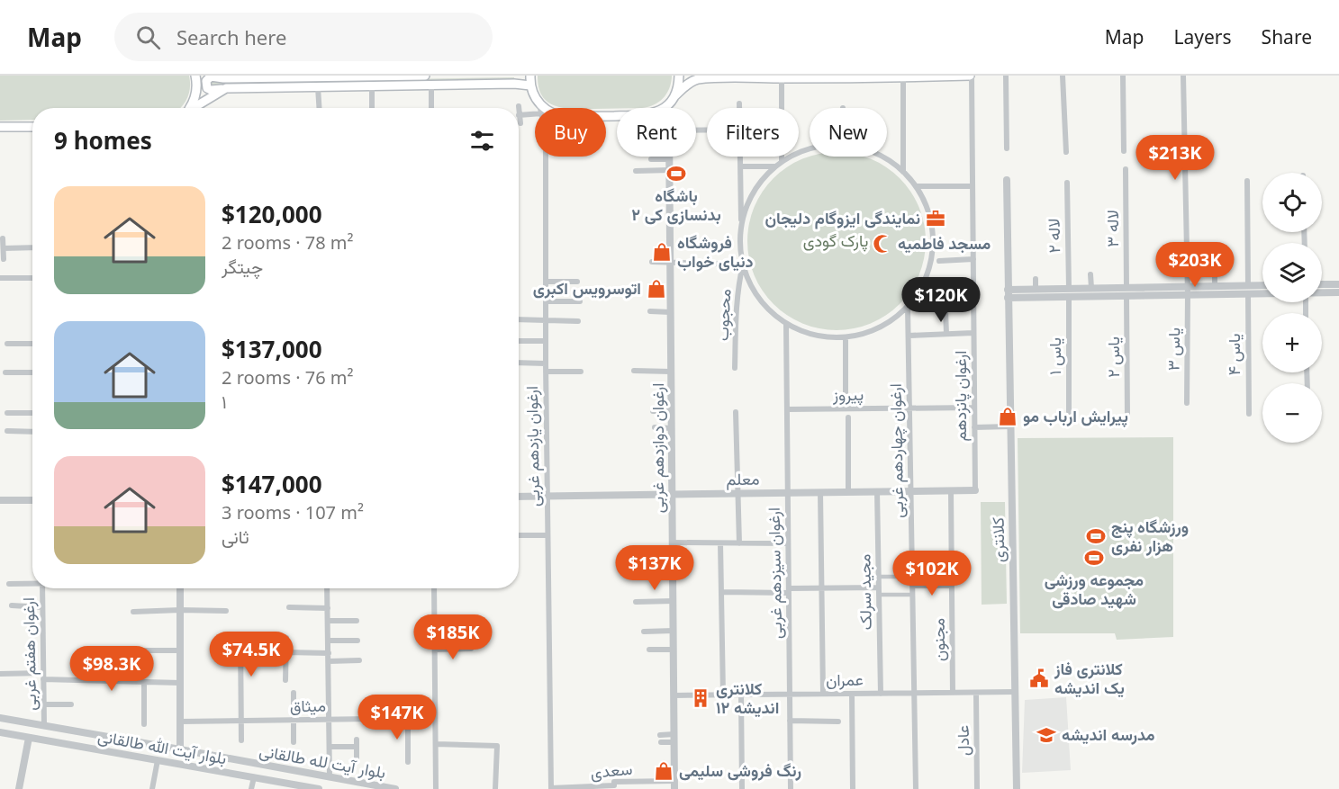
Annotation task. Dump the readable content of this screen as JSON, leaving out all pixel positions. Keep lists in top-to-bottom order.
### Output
{
  "streets": {
    "street": [
      "لاله ۳",
      "لاله ۲",
      "محجوب",
      "یاس ۳",
      "یاس ۴",
      "یاس ۱",
      "یاس ۲",
      "پیروز",
      "ارغوان پانزدهم",
      "ارغوان یازدهم غربی",
      "ارغوان دوازدهم غربی",
      "ارغوان چهاردهم غربی",
      "معلم",
      "کلانتری",
      "ارغوان سیزدهم غربی",
      "مجید سرلک",
      "مجنون",
      "ارغوان هفتم غربی",
      "عمران",
      "میثاق",
      "عادل",
      "بلوار آیت الله طالقانی",
      "بلوار آیت لله طالقانی",
      "سعدی"
    ]
  },
  "crossings": [
    ["پیروز", "ارغوان پانزدهم"],
    ["پیروز", "ارغوان چهاردهم غربی"],
    ["پیروز", "ارغوان سیزدهم غربی"],
    ["ارغوان پانزدهم", "معلم"],
    ["ارغوان یازدهم غربی", "معلم"],
    ["ارغوان یازدهم غربی", "سعدی"],
    ["ارغوان دوازدهم غربی", "معلم"],
    ["ارغوان دوازدهم غربی", "عمران"],
    ["ارغوان دوازدهم غربی", "سعدی"],
    ["ارغوان چهاردهم غربی", "معلم"],
    ["ارغوان چهاردهم غربی", "عمران"],
    ["معلم", "ارغوان سیزدهم غربی"],
    ["معلم", "مجید سرلک"],
    ["معلم", "مجنون"],
    ["کلانتری", "عمران"],
    ["ارغوان سیزدهم غربی", "عمران"],
    ["مجید سرلک", "عمران"],
    ["مجنون", "عمران"],
    ["ارغوان هفتم غربی", "بلوار آیت الله طالقانی"],
    ["عمران", "عادل"],
    ["بلوار آیت الله طالقانی", "بلوار آیت لله طالقانی"]
  ],
  "parks": ["پارک گودی"],
  "places": {
    "sports": ["باشگاه بدنسازی کی ۲", "ورزشگاه پنج هزار نفری", "مجموعه ورزشی شهید صادقی"],
    "office": ["نمایندگی ایزوگام دلیجان"],
    "mosque": ["مسجد فاطمیه"],
    "shop": [
      "فروشگاه دنیای خواب",
      "اتوسرویس اکبری",
      "پیرایش ارباب مو",
      "رنگ فروشی سلیمی"
    ],
    "public building": ["کلانتری فاز یک اندیشه"],
    "building": ["کلانتری ۱۲ اندیشه"],
    "school or university": ["مدرسه اندیشه"]
  },
  "page": {
    "header": "Map",
    "search": "Search here",
    "nav": ["Map", "Layers", "Share"],
    "chip": [
      "Buy",
      "Rent",
      "Filters",
      "New"
    ],
    "heading": "9 homes",
    "price": [
      "$213K",
      "$203K",
      "$120K",
      "$137K",
      "$102K",
      "$185K",
      "$74.5K",
      "$98.3K",
      "$147K"
    ],
    "map_buttons": ["+", "−"],
    "list": [
      {
        "name": "$120,000",
        "note": "2 rooms · 78 m² · چیتگر"
      },
      {
        "name": "$137,000",
        "note": "2 rooms · 76 m² · ۱"
      },
      {
        "name": "$147,000",
        "note": "3 rooms · 107 m² · ثانی"
      }
    ]
  }
}
